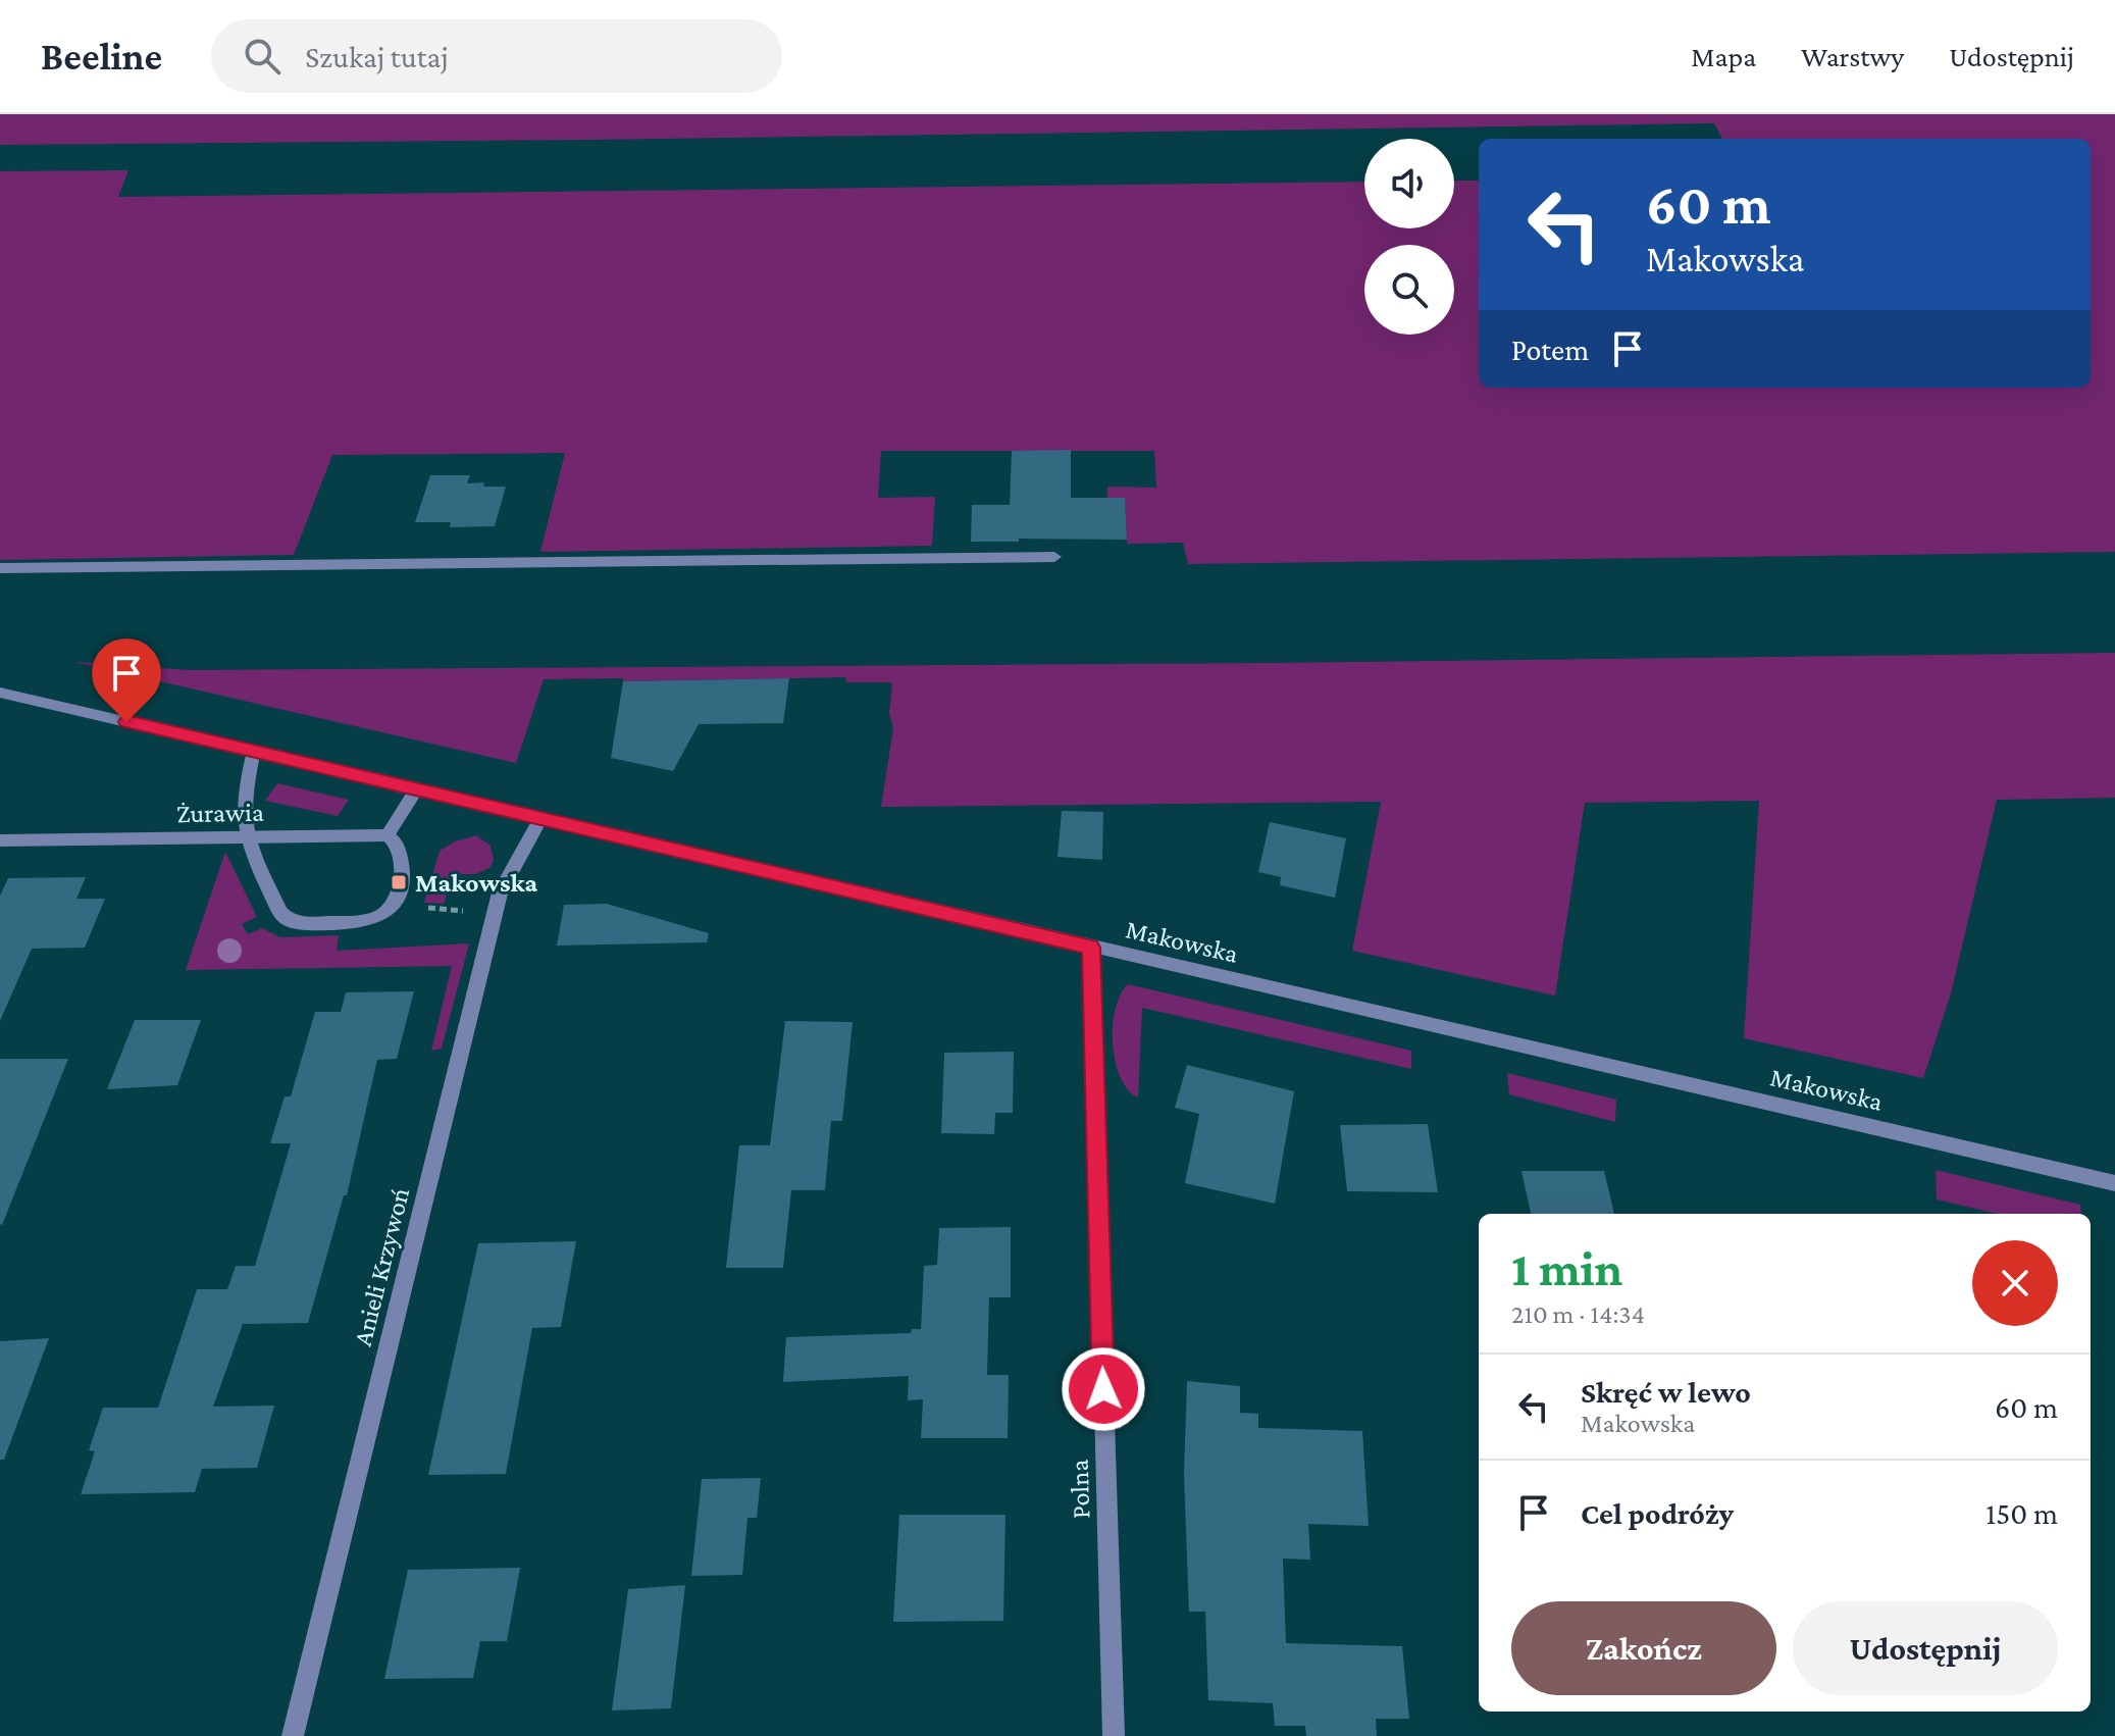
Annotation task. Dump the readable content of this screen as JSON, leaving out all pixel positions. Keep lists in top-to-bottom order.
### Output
{
  "streets": {
    "street": [
      "Żurawia",
      "Makowska",
      "Anieli Krzywoń",
      "Polna"
    ]
  },
  "crossings": [
    ["Makowska", "Anieli Krzywoń"],
    ["Makowska", "Polna"]
  ],
  "places": {
    "transit": ["Makowska"]
  },
  "page": {
    "header": "Beeline",
    "search": "Szukaj tutaj",
    "nav": ["Mapa", "Warstwy", "Udostępnij"],
    "turn": ["60 m", "Makowska"],
    "then": "Potem",
    "heading": ["1 min", "210 m · 14:34"],
    "list": [
      {
        "name": "Skręć w lewo",
        "note": "Makowska",
        "value": "60 m"
      },
      {
        "name": "Cel podróży",
        "value": "150 m"
      }
    ],
    "buttons": ["Zakończ", "Udostępnij"]
  }
}
